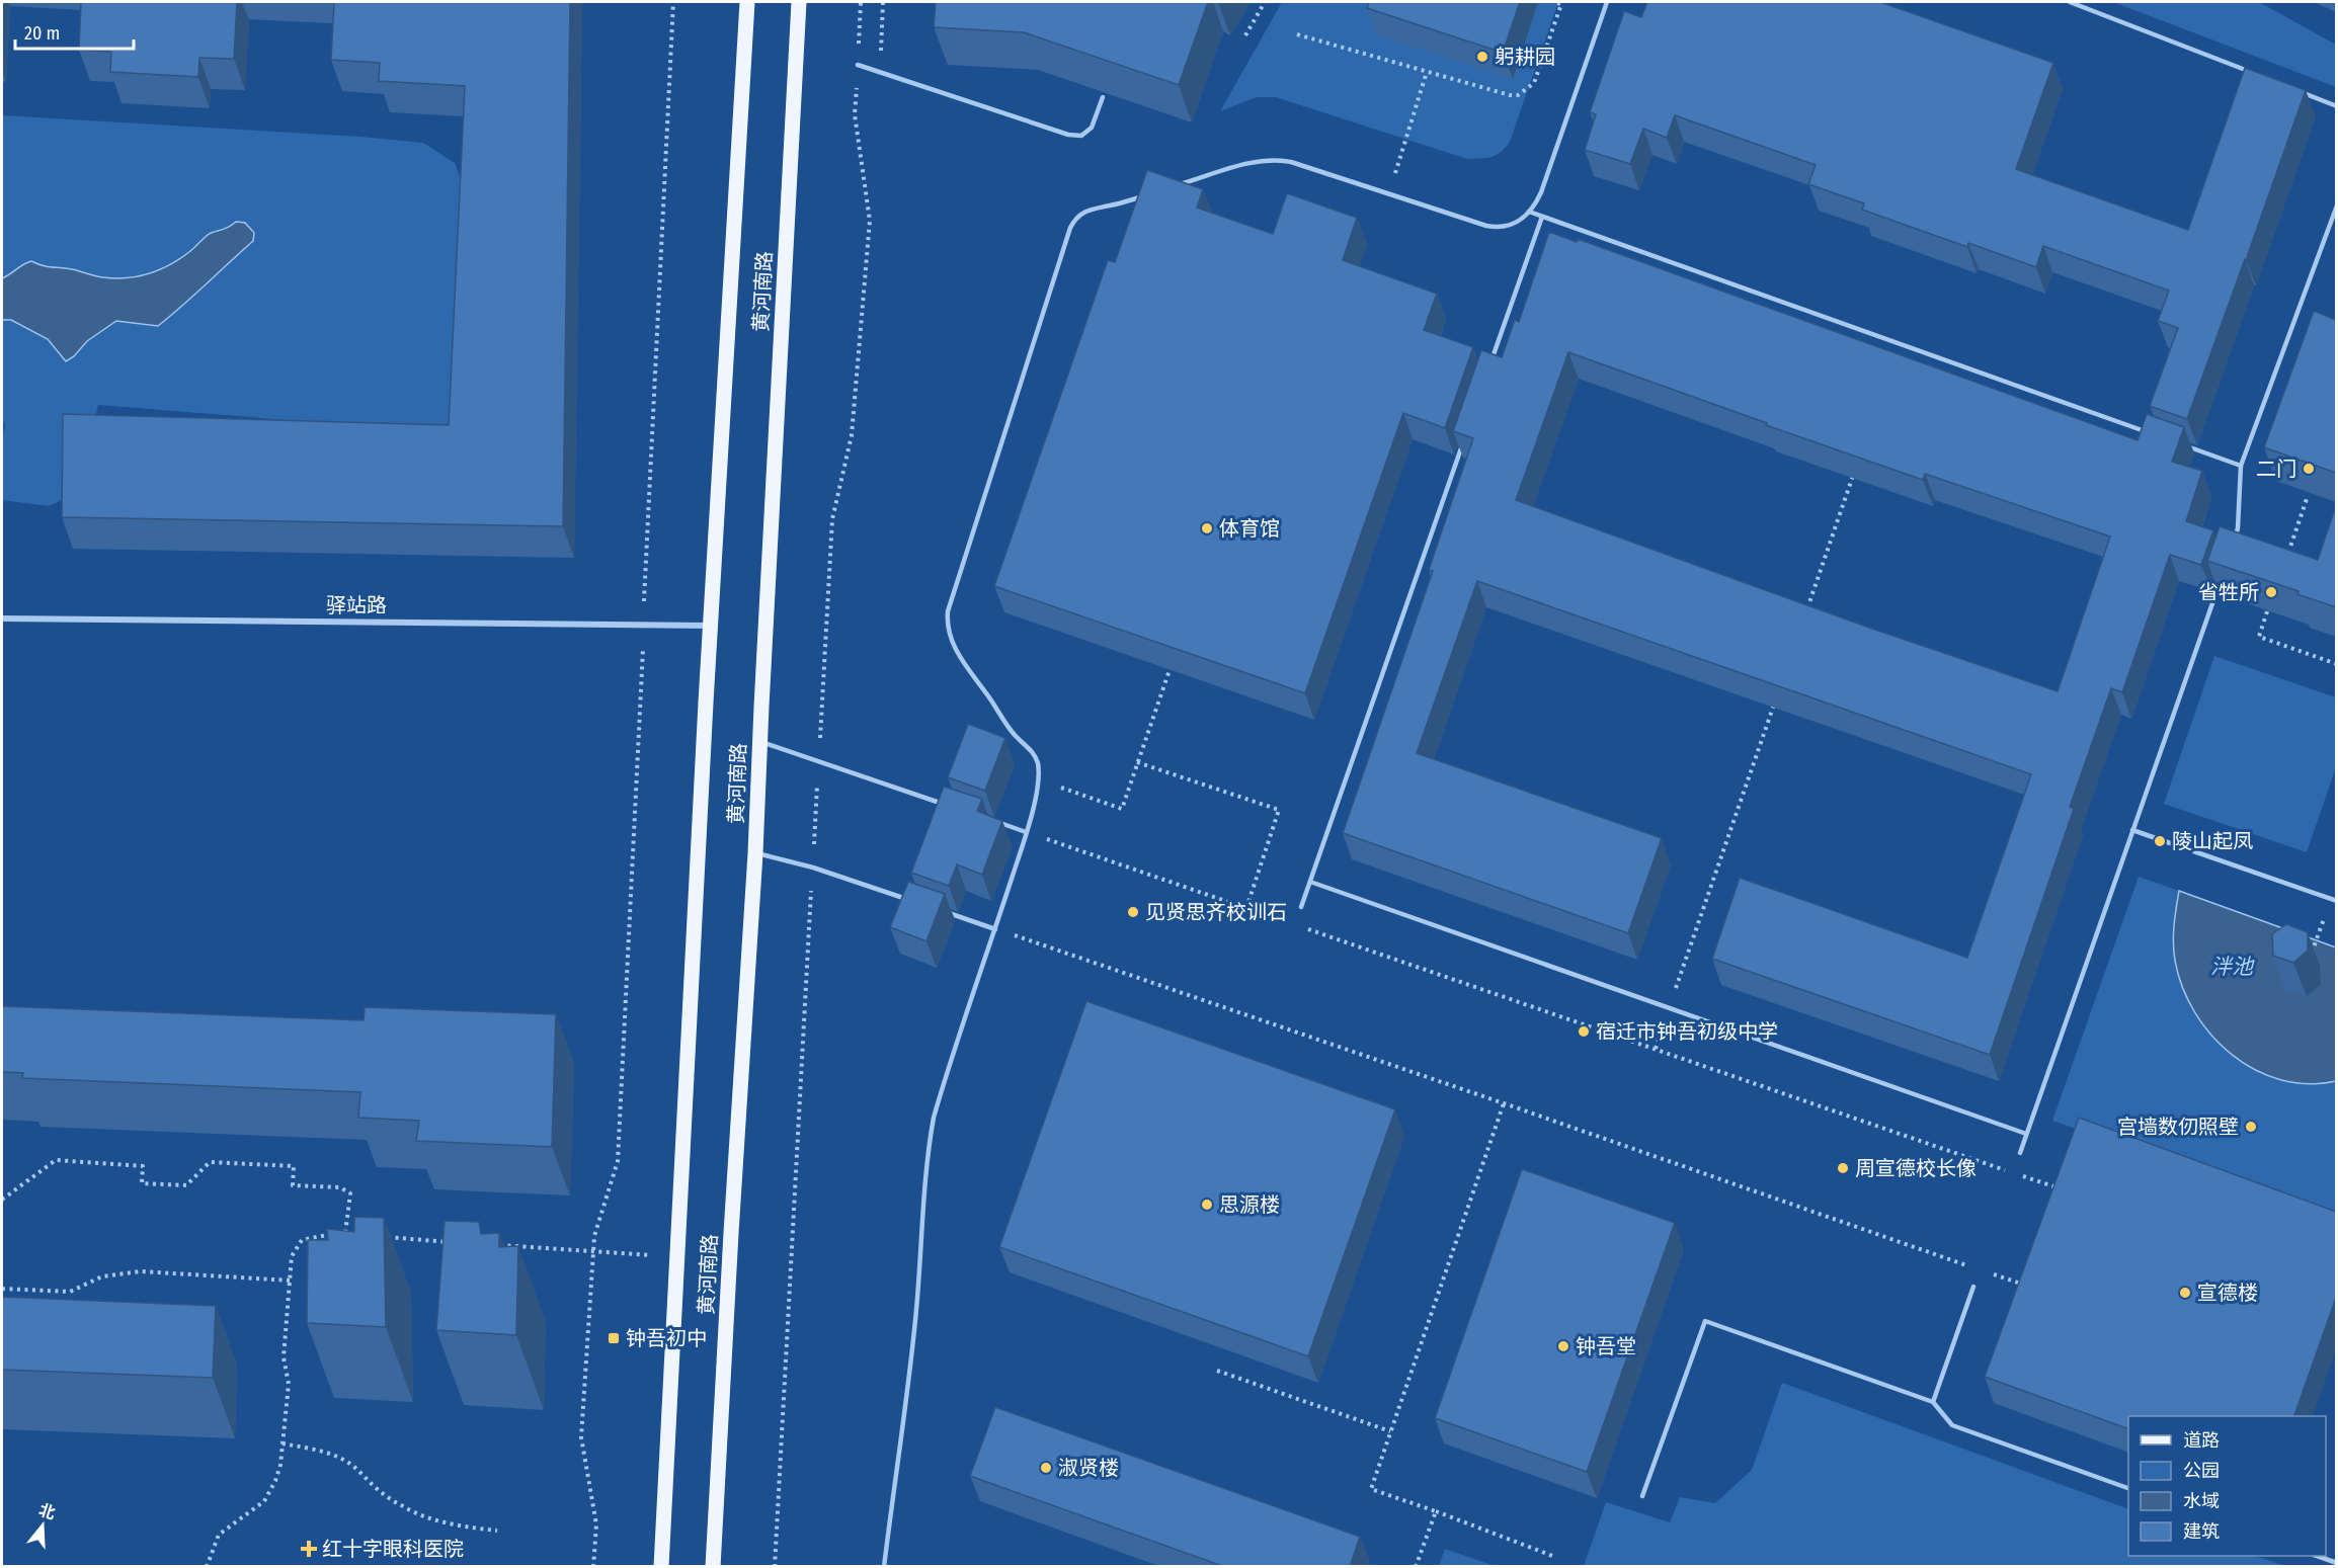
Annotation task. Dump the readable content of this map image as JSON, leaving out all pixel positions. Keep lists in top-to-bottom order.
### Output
{
  "streets": {
    "main road": ["黄河南路"],
    "street": ["驿站路"]
  },
  "crossings": [
    ["黄河南路", "驿站路"]
  ],
  "water": ["泮池"],
  "places": {
    "other": [
      "躬耕园",
      "二门",
      "体育馆",
      "省牲所",
      "陵山起凤",
      "见贤思齐校训石",
      "宿迁市钟吾初级中学",
      "宫墙数仞照壁",
      "周宣德校长像",
      "思源楼",
      "宣德楼",
      "钟吾堂",
      "淑贤楼"
    ],
    "transit": ["钟吾初中"],
    "health": ["红十字眼科医院"]
  },
  "legend": [
    "道路",
    "公园",
    "水域",
    "建筑"
  ],
  "scale_bar": "20 m",
  "north": "top"
}
